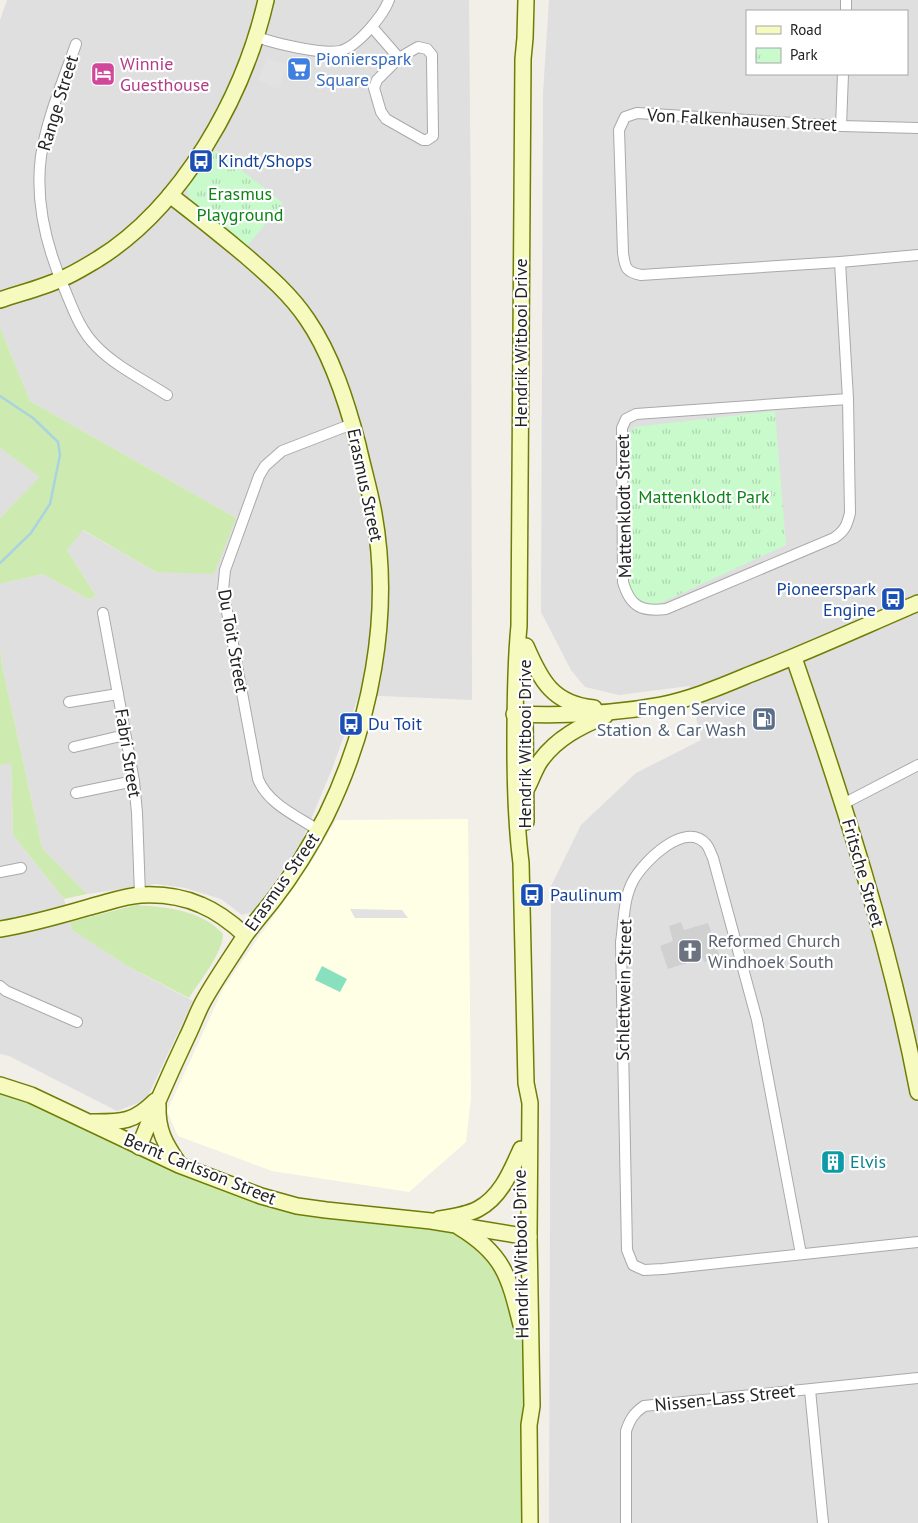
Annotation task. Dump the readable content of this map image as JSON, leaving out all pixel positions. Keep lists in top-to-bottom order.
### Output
{
  "streets": {
    "street": [
      "Range Street",
      "Von Falkenhausen Street",
      "Hendrik Witbooi Drive",
      "Erasmus Street",
      "Mattenklodt Street",
      "Du Toit Street",
      "Fabri Street",
      "Fritsche Street",
      "Schlettwein Street",
      "Bernt Carlsson Street",
      "Nissen-Lass Street"
    ]
  },
  "crossings": [
    ["Von Falkenhausen Street", "Mattenklodt Street"],
    ["Hendrik Witbooi Drive", "Bernt Carlsson Street"],
    ["Erasmus Street", "Du Toit Street"],
    ["Erasmus Street", "Bernt Carlsson Street"]
  ],
  "parks": ["Erasmus Playground", "Mattenklodt Park"],
  "places": {
    "supermarket": ["Pionierspark Square"],
    "hotel": ["Winnie Guesthouse"],
    "bus stop": [
      "Kindt/Shops",
      "Pioneerspark Engine",
      "Du Toit",
      "Paulinum"
    ],
    "fuel station": ["Engen Service Station & Car Wash"],
    "church": ["Reformed Church Windhoek South"],
    "building": ["Elvis"]
  },
  "legend": ["Road", "Park"]
}
